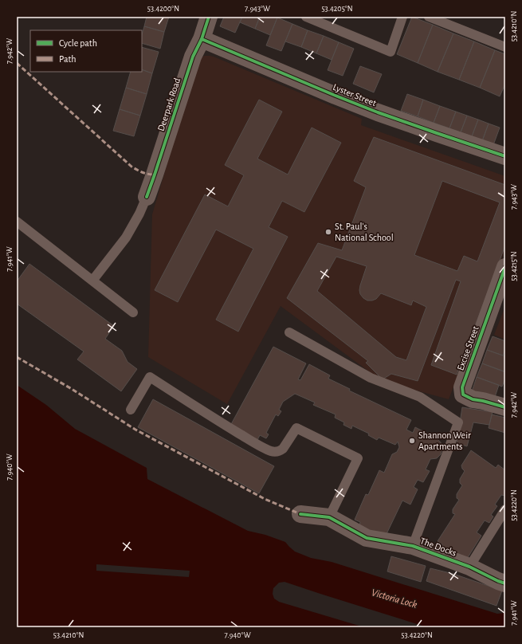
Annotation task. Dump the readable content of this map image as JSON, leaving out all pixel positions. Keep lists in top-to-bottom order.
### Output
{
  "streets": {
    "street": [
      "Lyster Street",
      "Deerpark Road",
      "Excise Street",
      "The Docks"
    ]
  },
  "crossings": [
    ["Lyster Street", "Deerpark Road"]
  ],
  "water": ["Victoria Lock"],
  "places": ["St. Paul's National School", "Shannon Weir Apartments"],
  "legend": ["Cycle path", "Path"],
  "coordinates": [
    "53.4200°N",
    "7.943°W",
    "53.4205°N",
    "53.4210°N",
    "7.942°W",
    "7.941°W",
    "53.4215°N",
    "7.940°W",
    "53.4220°N"
  ]
}
